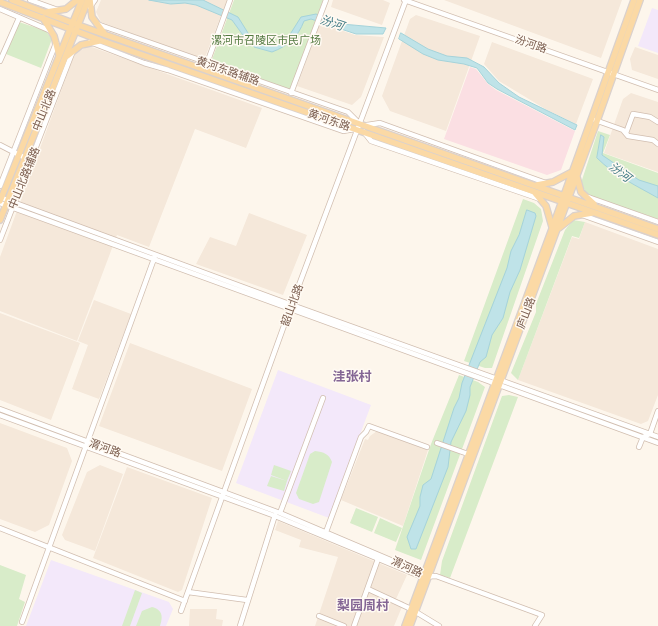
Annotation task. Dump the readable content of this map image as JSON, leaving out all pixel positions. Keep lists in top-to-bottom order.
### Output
{
  "streets": {
    "main road": ["中山北路", "黄河东路", "庐山路"],
    "street": [
      "汾河路",
      "黄河东路辅路",
      "中山北路辅路",
      "韶山北路",
      "渭河路"
    ]
  },
  "crossings": [
    ["汾河路", "韶山北路"],
    ["汾河路", "庐山路"],
    ["黄河东路辅路", "黄河东路"],
    ["黄河东路辅路", "韶山北路"],
    ["中山北路", "黄河东路"],
    ["中山北路", "中山北路辅路"],
    ["黄河东路", "韶山北路"],
    ["黄河东路", "庐山路"],
    ["韶山北路", "渭河路"],
    ["庐山路", "渭河路"]
  ],
  "districts": ["洼张村", "梨园周村"],
  "water": ["汾河"],
  "parks": ["漯河市召陵区市民广场"]
}
